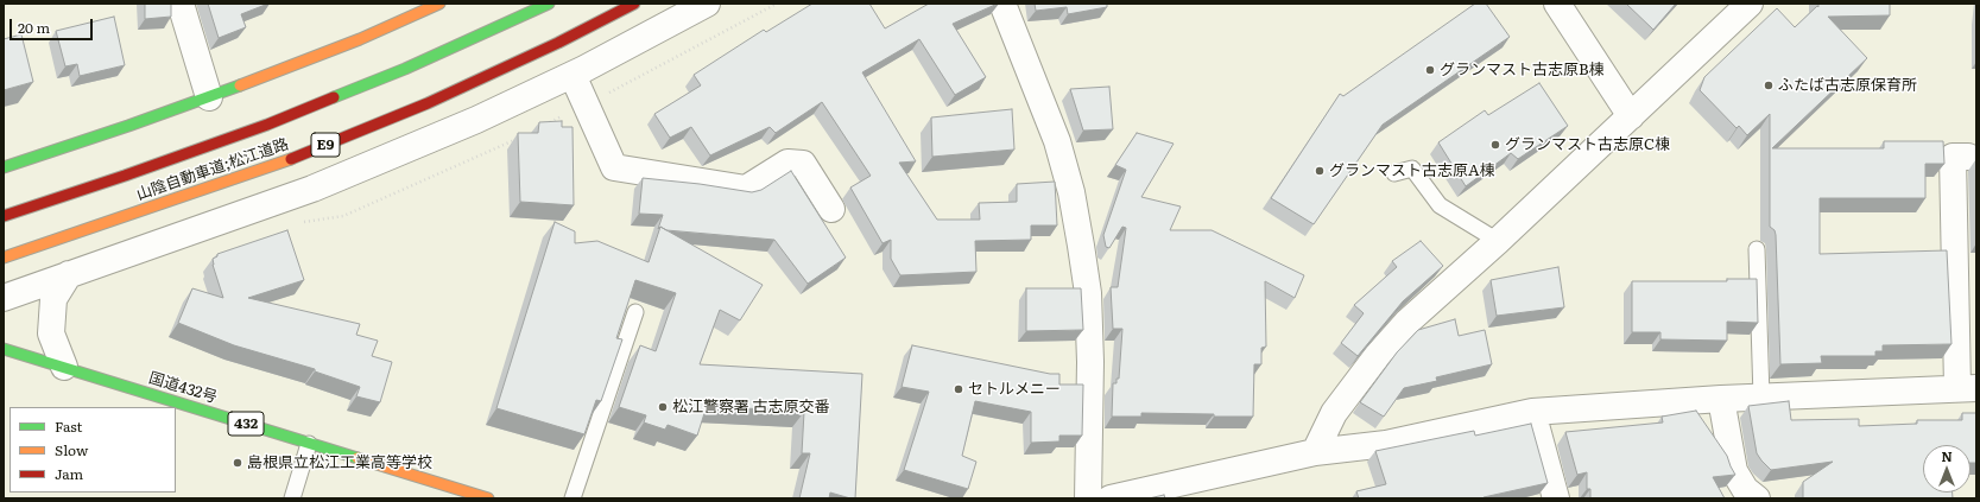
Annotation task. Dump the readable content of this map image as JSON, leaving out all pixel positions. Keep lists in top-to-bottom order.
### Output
{
  "streets": {
    "main road": [
      "E9",
      "山陰自動車道;松江道路",
      "国道432号",
      "432"
    ]
  },
  "places": [
    "グランマスト古志原B棟",
    "ふたば古志原保育所",
    "グランマスト古志原C棟",
    "グランマスト古志原A棟",
    "セトルメニー",
    "松江警察署 古志原交番",
    "島根県立松江工業高等学校"
  ],
  "legend": ["Fast", "Slow", "Jam"],
  "scale_bar": "20 m",
  "north": "top"
}
